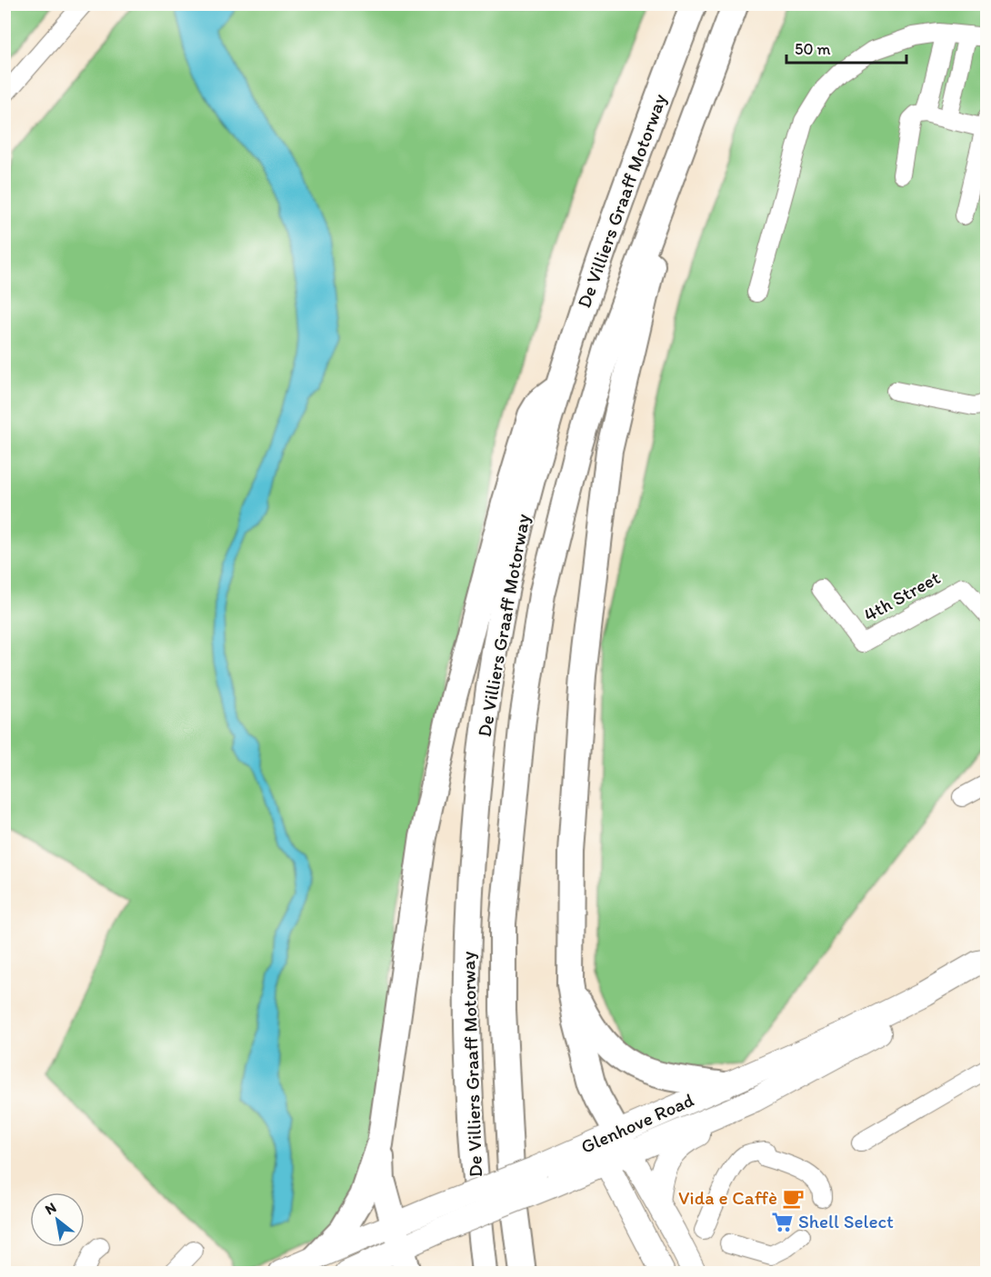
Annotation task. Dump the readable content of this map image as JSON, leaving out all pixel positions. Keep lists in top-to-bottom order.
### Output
{
  "streets": {
    "highway": ["De Villiers Graaff Motorway"],
    "main road": ["Glenhove Road"],
    "street": ["4th Street"]
  },
  "places": {
    "cafe": ["Vida e Caffè"],
    "supermarket": ["Shell Select"]
  },
  "scale_bar": "50 m",
  "north": "top left"
}
